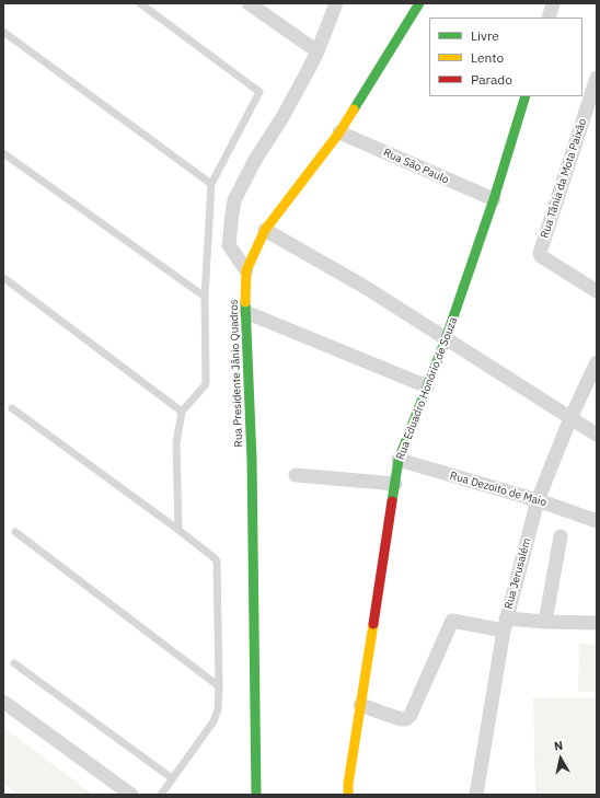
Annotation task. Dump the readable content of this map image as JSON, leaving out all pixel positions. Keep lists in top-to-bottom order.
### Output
{
  "streets": {
    "street": [
      "Rua São Paulo",
      "Rua Tânia da Mota Paixão",
      "Rua Presidente Jânio Quadros",
      "Rua Eduadro Honório de Souza",
      "Rua Dezoito de Maio",
      "Rua Jerusalém"
    ]
  },
  "crossings": [
    ["Rua São Paulo", "Rua Presidente Jânio Quadros"],
    ["Rua São Paulo", "Rua Eduadro Honório de Souza"],
    ["Rua Eduadro Honório de Souza", "Rua Dezoito de Maio"],
    ["Rua Dezoito de Maio", "Rua Jerusalém"]
  ],
  "legend": ["Livre", "Lento", "Parado"],
  "north": "top"
}
